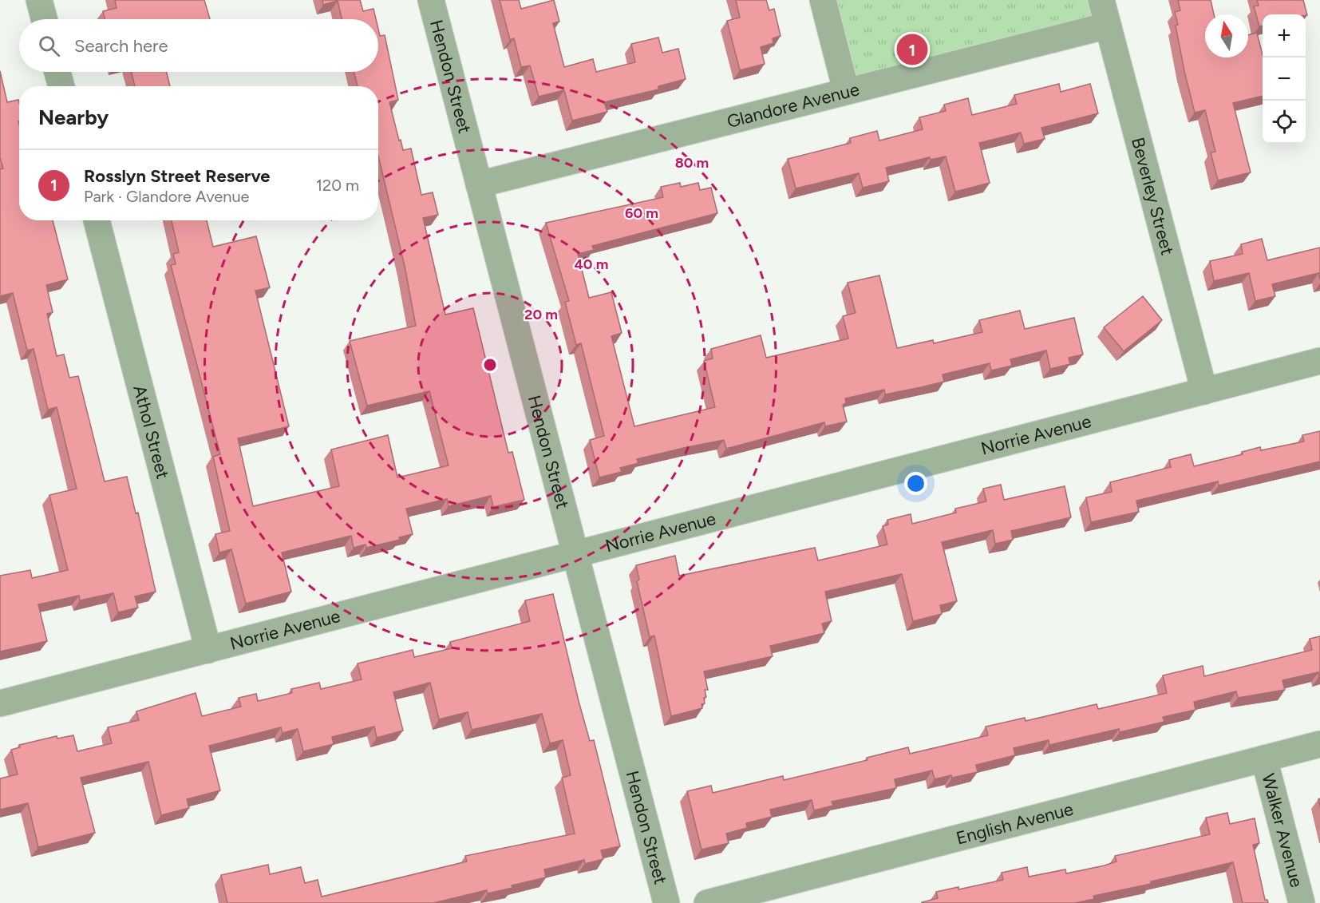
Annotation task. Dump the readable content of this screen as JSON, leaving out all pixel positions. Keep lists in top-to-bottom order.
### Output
{
  "streets": {
    "street": [
      "Hendon Street",
      "Glandore Avenue",
      "Beverley Street",
      "Athol Street",
      "Norrie Avenue",
      "English Avenue",
      "Walker Avenue"
    ]
  },
  "crossings": [
    ["Hendon Street", "Glandore Avenue"],
    ["Hendon Street", "Norrie Avenue"],
    ["Glandore Avenue", "Beverley Street"],
    ["Beverley Street", "Norrie Avenue"],
    ["Athol Street", "Norrie Avenue"],
    ["English Avenue", "Walker Avenue"]
  ],
  "north": "top",
  "page": {
    "map_buttons": ["+", "−"],
    "search": "Search here",
    "pins": "1",
    "heading": "Nearby",
    "list": [
      {
        "mark": "1",
        "name": "Rosslyn Street Reserve",
        "note": "Park · Glandore Avenue",
        "value": "120 m"
      }
    ]
  },
  "rings": [
    "80 m",
    "60 m",
    "40 m",
    "20 m"
  ]
}
